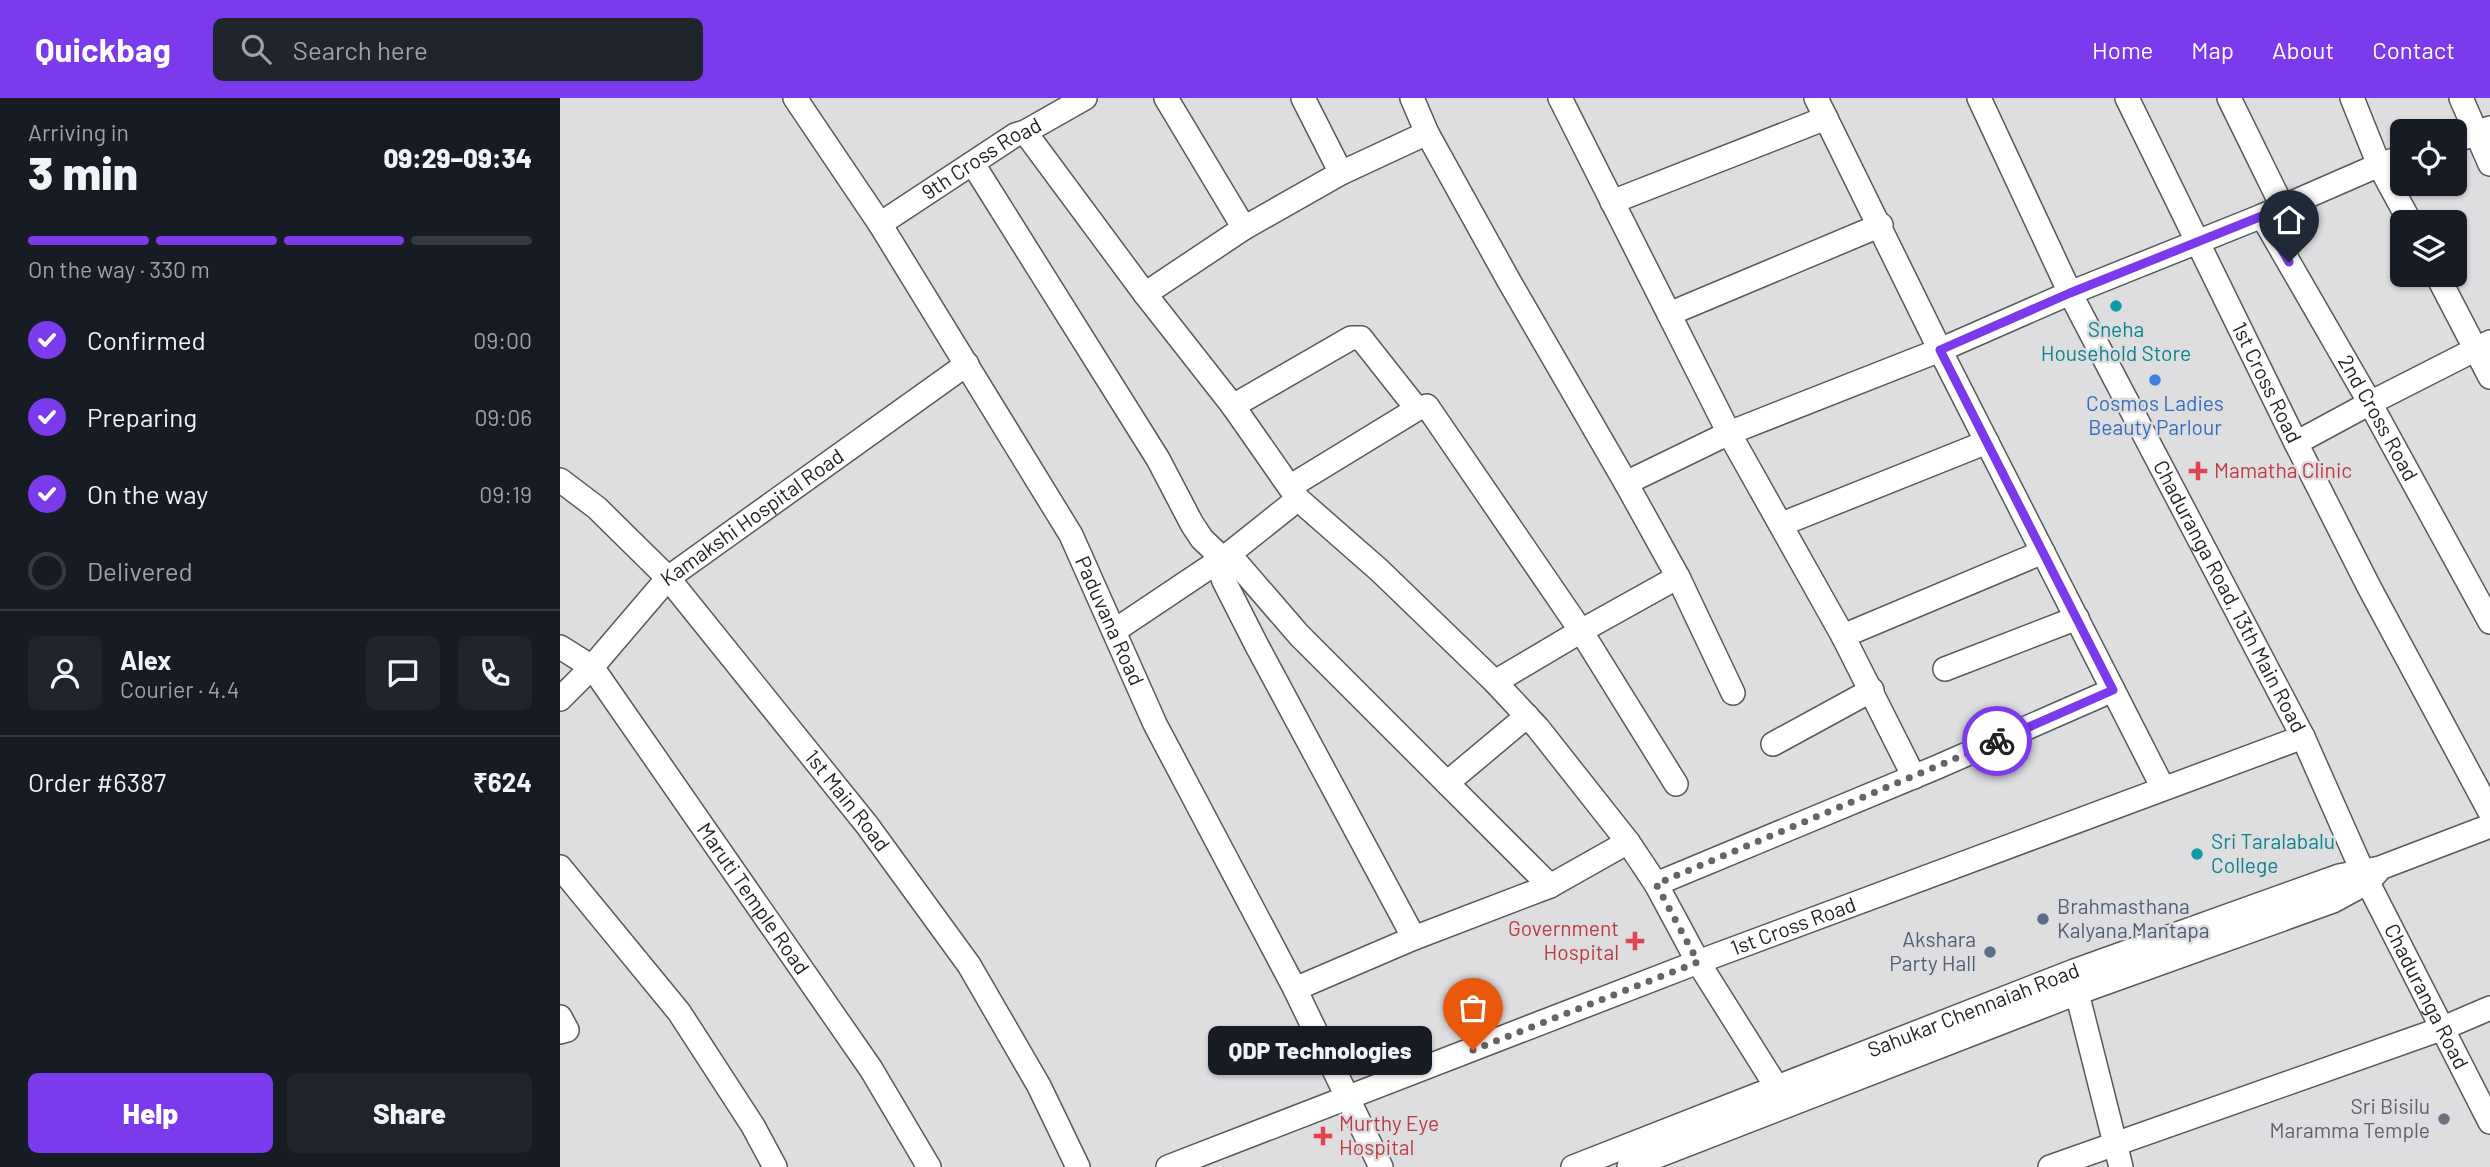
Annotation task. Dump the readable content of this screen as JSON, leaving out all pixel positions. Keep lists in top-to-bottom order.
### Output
{
  "streets": {
    "street": [
      "9th Cross Road",
      "1st Cross Road",
      "2nd Cross Road",
      "Kamakshi Hospital Road",
      "Chaduranga Road, 13th Main Road",
      "Paduvana Road",
      "1st Main Road",
      "Maruti Temple Road",
      "Chaduranga Road",
      "Sahukar Chennaiah Road"
    ]
  },
  "crossings": [
    ["9th Cross Road", "Paduvana Road"],
    ["1st Cross Road", "Chaduranga Road, 13th Main Road"],
    ["1st Cross Road", "Paduvana Road"],
    ["Kamakshi Hospital Road", "Paduvana Road"],
    ["Kamakshi Hospital Road", "1st Main Road"],
    ["Kamakshi Hospital Road", "Maruti Temple Road"],
    ["Chaduranga Road, 13th Main Road", "Chaduranga Road"],
    ["Chaduranga Road, 13th Main Road", "Sahukar Chennaiah Road"],
    ["Chaduranga Road", "Sahukar Chennaiah Road"]
  ],
  "places": {
    "other": [
      "Sneha Household Store",
      "Cosmos Ladies Beauty Parlour",
      "Sri Taralabalu College",
      "Brahmasthana Kalyana Mantapa",
      "Akshara Party Hall",
      "QDP Technologies",
      "Sri Bisilu Maramma Temple"
    ],
    "health": ["Mamatha Clinic", "Government Hospital", "Murthy Eye Hospital"]
  },
  "page": {
    "header": "Quickbag",
    "search": "Search here",
    "nav": [
      "Home",
      "Map",
      "About",
      "Contact"
    ],
    "heading": ["3 min", "Arriving in", "09:29–09:34"],
    "panel": [
      "Alex",
      "Courier · 4.4",
      "Order #6387",
      "₹624"
    ],
    "bar": "On the way · 330 m",
    "list": [
      ["Confirmed", "09:00"],
      ["Preparing", "09:06"],
      ["On the way", "09:19"],
      "Delivered"
    ],
    "bubble": "QDP Technologies",
    "buttons": ["Help", "Share"]
  }
}
